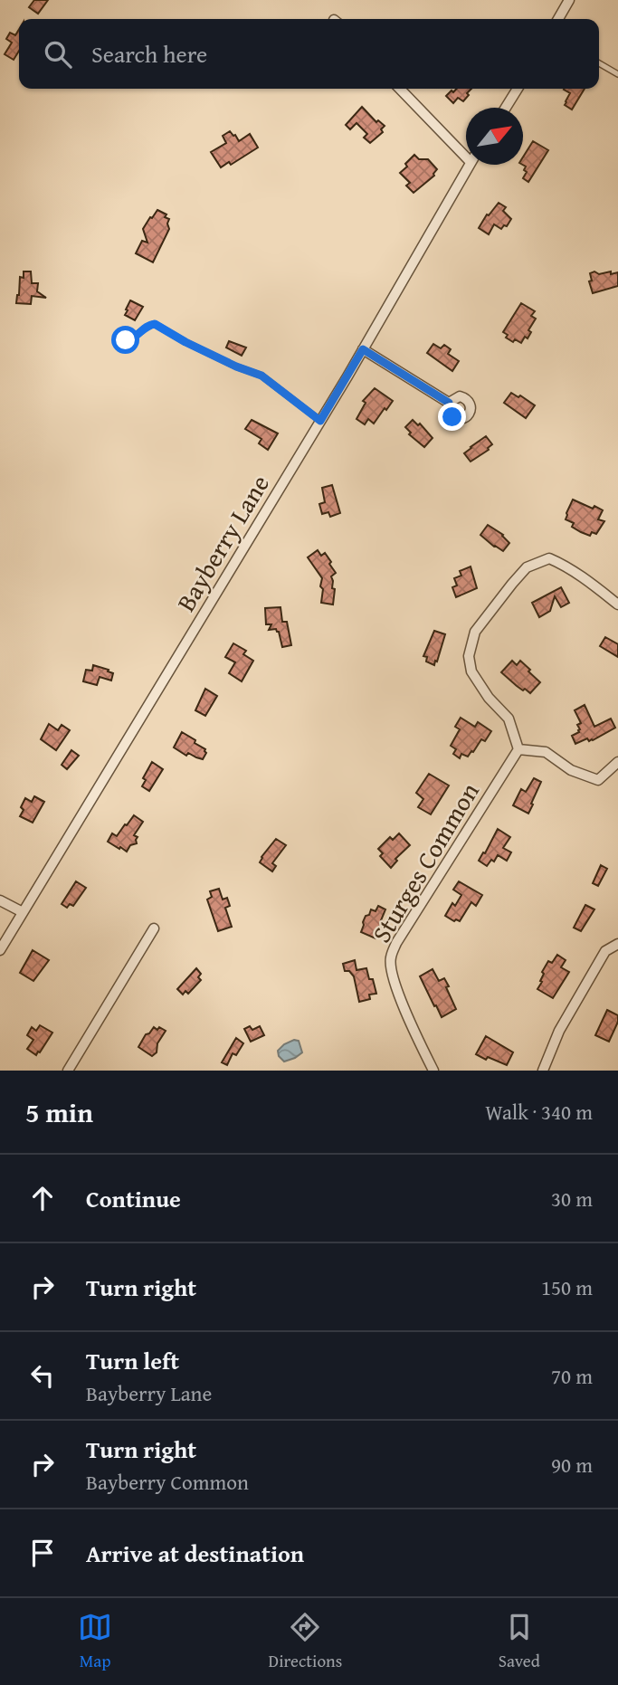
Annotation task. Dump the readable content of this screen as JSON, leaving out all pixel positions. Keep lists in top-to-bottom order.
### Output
{
  "streets": {
    "street": ["Bayberry Lane", "Sturges Common"]
  },
  "north": "top right",
  "page": {
    "search": "Search here",
    "heading": ["5 min", "Walk · 340 m"],
    "list": [
      ["Continue", "30 m"],
      ["Turn right", "150 m"],
      ["Turn left", "Bayberry Lane", "70 m"],
      ["Turn right", "Bayberry Common", "90 m"],
      "Arrive at destination"
    ],
    "nav": ["Map", "Directions", "Saved"]
  }
}
